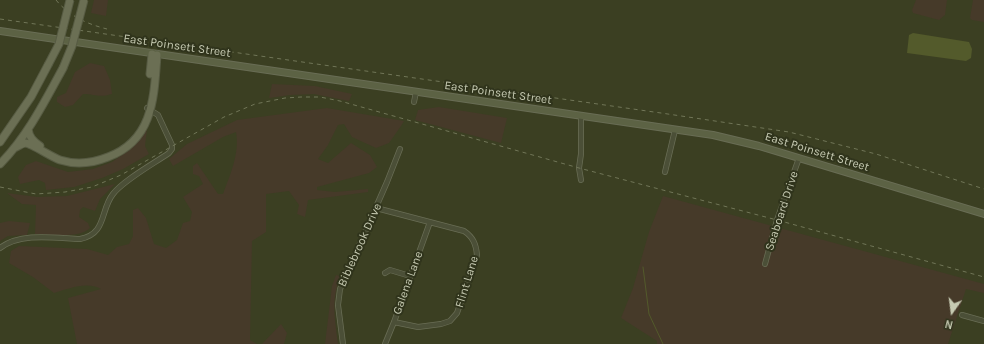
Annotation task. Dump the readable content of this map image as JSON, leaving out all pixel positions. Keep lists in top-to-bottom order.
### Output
{
  "streets": {
    "main road": ["East Poinsett Street"],
    "street": [
      "Seaboard Drive",
      "Biblebrook Drive",
      "Flint Lane",
      "Galena Lane"
    ]
  },
  "crossings": [
    ["East Poinsett Street", "Seaboard Drive"],
    ["Biblebrook Drive", "Flint Lane"],
    ["Flint Lane", "Galena Lane"]
  ],
  "north": "bottom"
}
